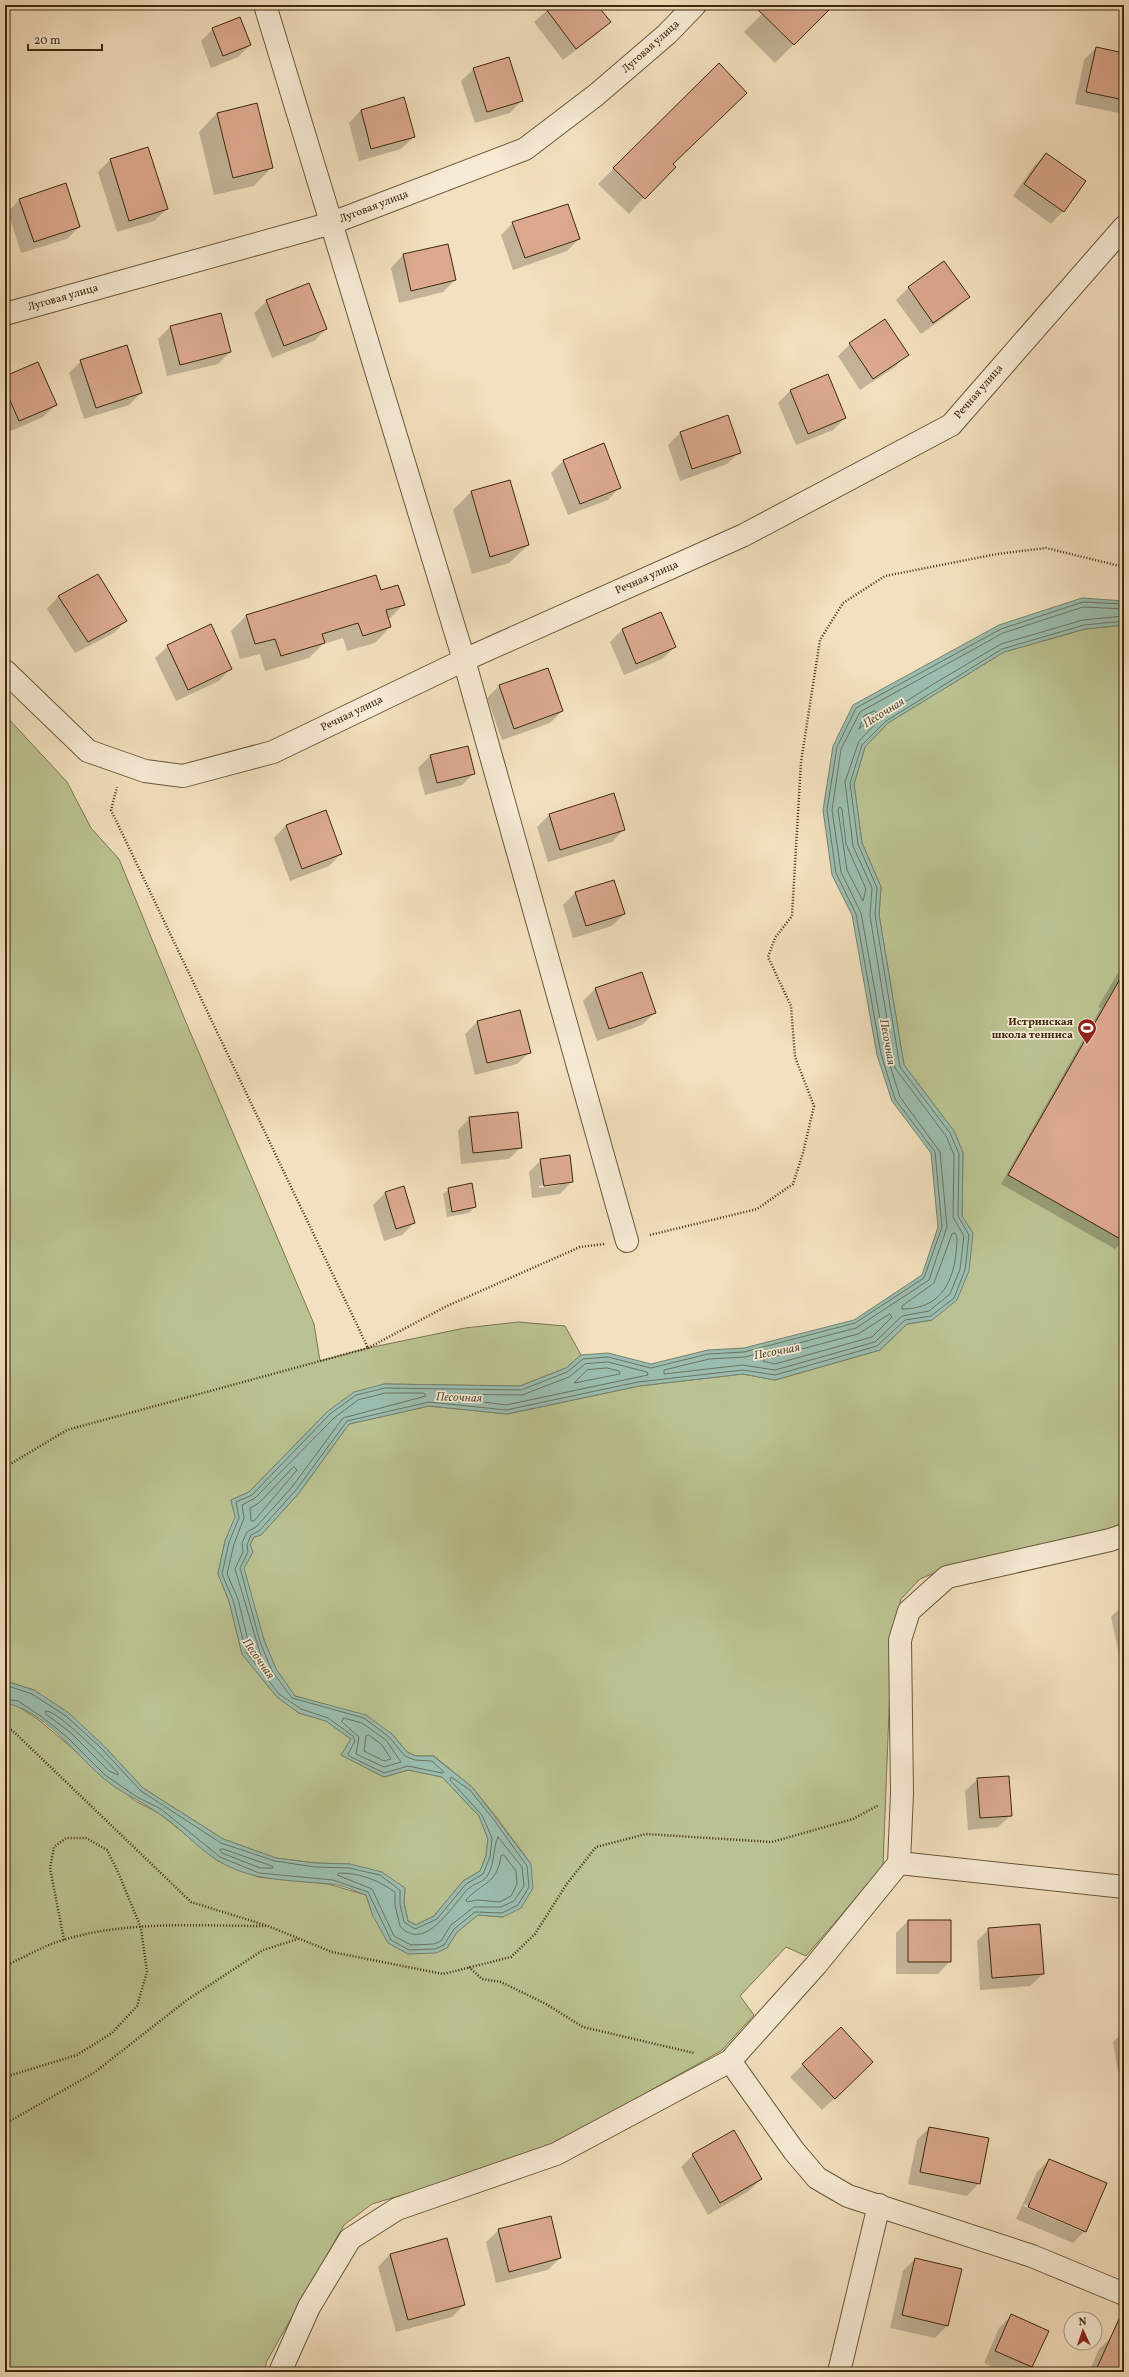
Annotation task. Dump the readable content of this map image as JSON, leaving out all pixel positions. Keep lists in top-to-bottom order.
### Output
{
  "streets": {
    "street": ["Луговая улица", "Речная улица"]
  },
  "water": ["Песочная"],
  "places": {
    "sports": ["Истринская школа тенниса"]
  },
  "scale_bar": "20 m",
  "north": "top"
}
